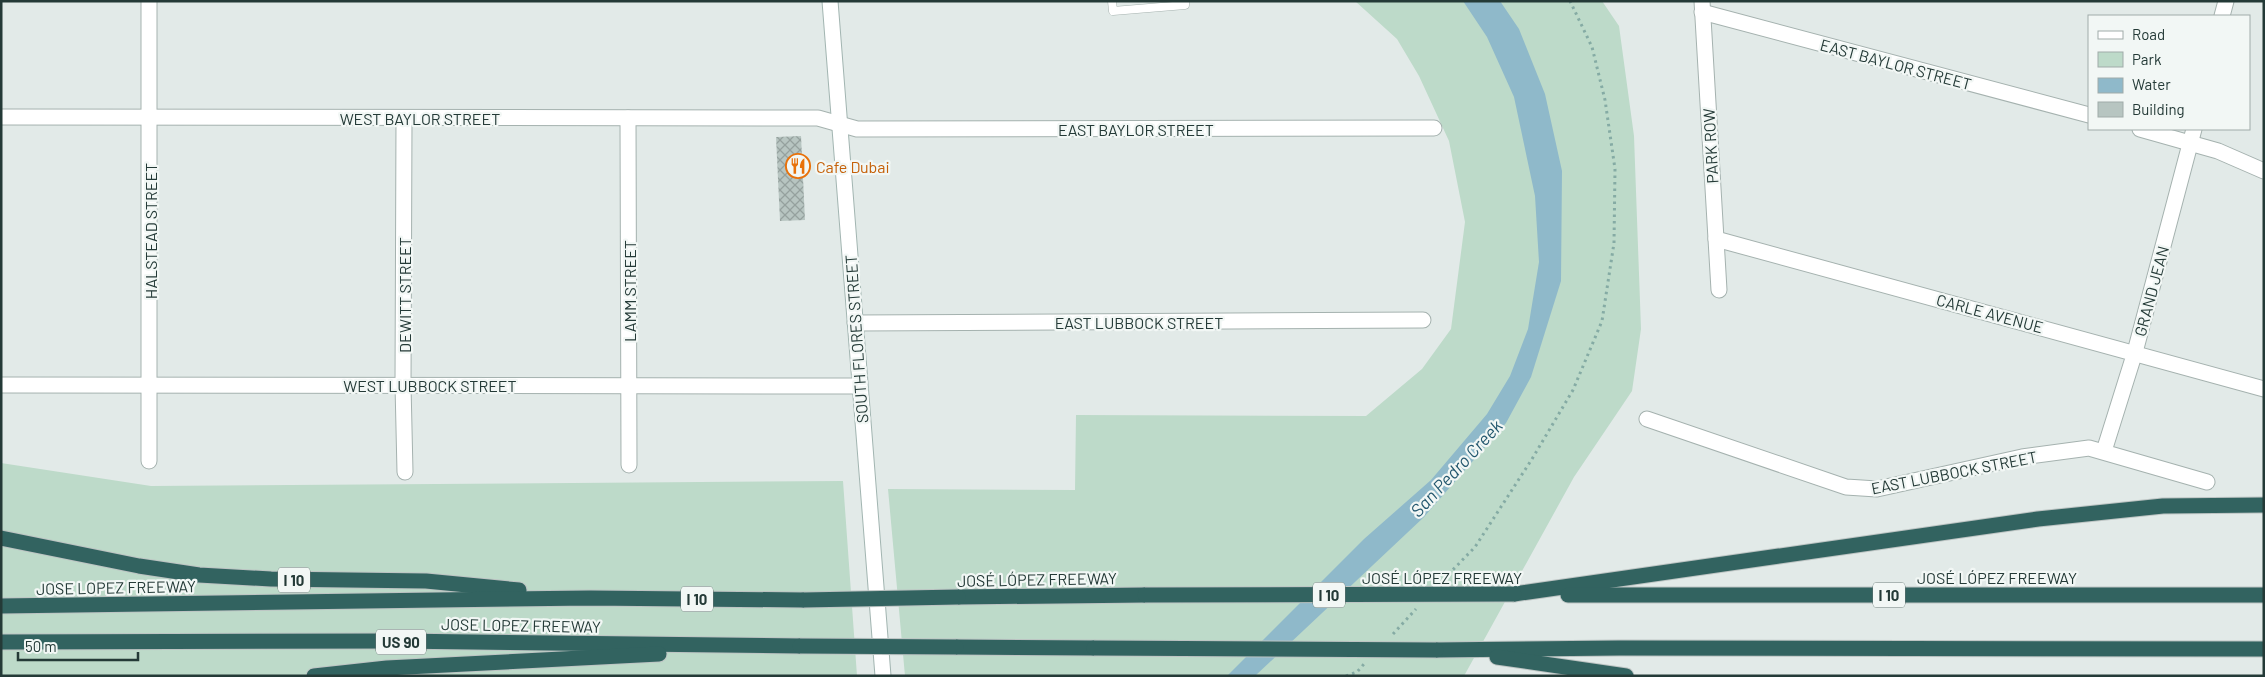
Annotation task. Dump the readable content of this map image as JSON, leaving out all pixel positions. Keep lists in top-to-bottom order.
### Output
{
  "streets": {
    "highway": [
      "JOSÉ LÓPEZ FREEWAY",
      "I 10",
      "JOSE LOPEZ FREEWAY",
      "US 90"
    ],
    "street": [
      "EAST BAYLOR STREET",
      "WEST BAYLOR STREET",
      "PARK ROW",
      "HALSTEAD STREET",
      "LAMM STREET",
      "GRAND JEAN",
      "DEWITT STREET",
      "CARLE AVENUE",
      "EAST LUBBOCK STREET",
      "SOUTH FLORES STREET",
      "WEST LUBBOCK STREET"
    ]
  },
  "crossings": [
    ["EAST BAYLOR STREET", "WEST BAYLOR STREET"],
    ["EAST BAYLOR STREET", "PARK ROW"],
    ["EAST BAYLOR STREET", "SOUTH FLORES STREET"],
    ["WEST BAYLOR STREET", "HALSTEAD STREET"],
    ["WEST BAYLOR STREET", "LAMM STREET"],
    ["WEST BAYLOR STREET", "DEWITT STREET"],
    ["WEST BAYLOR STREET", "SOUTH FLORES STREET"],
    ["PARK ROW", "CARLE AVENUE"],
    ["HALSTEAD STREET", "WEST LUBBOCK STREET"],
    ["LAMM STREET", "WEST LUBBOCK STREET"],
    ["GRAND JEAN", "CARLE AVENUE"],
    ["GRAND JEAN", "EAST LUBBOCK STREET"],
    ["DEWITT STREET", "WEST LUBBOCK STREET"],
    ["EAST LUBBOCK STREET", "SOUTH FLORES STREET"],
    ["SOUTH FLORES STREET", "WEST LUBBOCK STREET"],
    ["JOSÉ LÓPEZ FREEWAY", "I 10"],
    ["JOSÉ LÓPEZ FREEWAY", "JOSE LOPEZ FREEWAY"],
    ["I 10", "JOSE LOPEZ FREEWAY"]
  ],
  "water": ["San Pedro Creek"],
  "places": {
    "restaurant": ["Cafe Dubai"]
  },
  "legend": [
    "Road",
    "Park",
    "Water",
    "Building"
  ],
  "scale_bar": "50 m"
}
